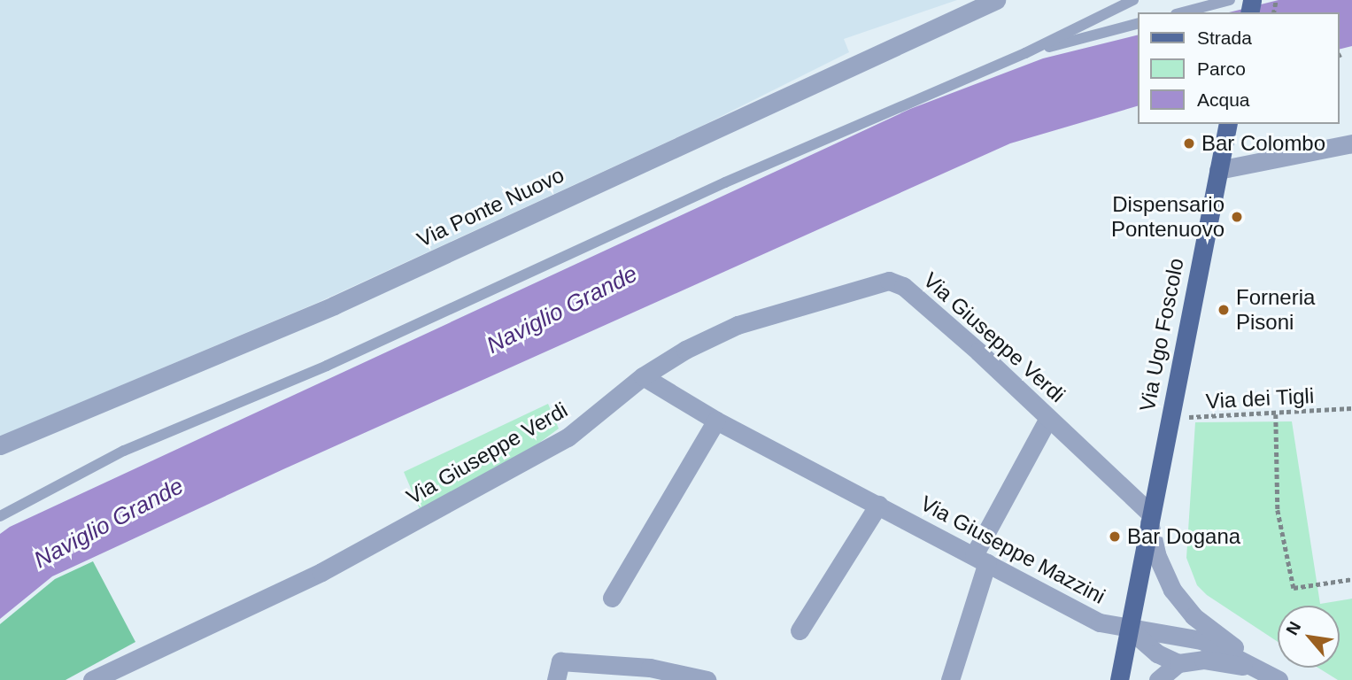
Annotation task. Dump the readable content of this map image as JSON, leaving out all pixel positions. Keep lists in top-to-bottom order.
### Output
{
  "streets": {
    "main road": ["Via Ugo Foscolo"],
    "street": ["Via Ponte Nuovo", "Via Giuseppe Verdi", "Via Giuseppe Mazzini"],
    "path": ["Via dei Tigli"]
  },
  "crossings": [
    ["Via Ugo Foscolo", "Via Giuseppe Verdi"],
    ["Via Ugo Foscolo", "Via dei Tigli"],
    ["Via Ugo Foscolo", "Via Giuseppe Mazzini"],
    ["Via Giuseppe Verdi", "Via Giuseppe Mazzini"]
  ],
  "water": ["Naviglio Grande"],
  "places": [
    "Bar Colombo",
    "Dispensario Pontenuovo",
    "Forneria Pisoni",
    "Bar Dogana"
  ],
  "legend": ["Strada", "Parco", "Acqua"],
  "north": "top left"
}
